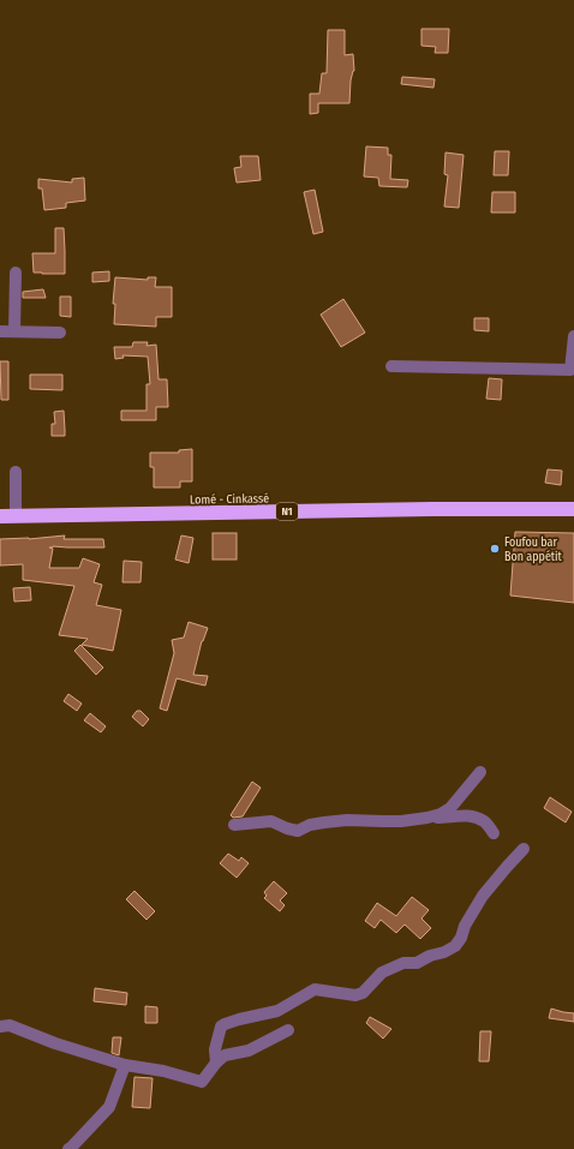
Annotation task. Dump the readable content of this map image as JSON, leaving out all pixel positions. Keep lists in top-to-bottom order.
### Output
{
  "streets": {
    "highway": ["Lomé - Cinkassé", "N1"]
  },
  "places": ["Foufou bar Bon appétit"]
}
